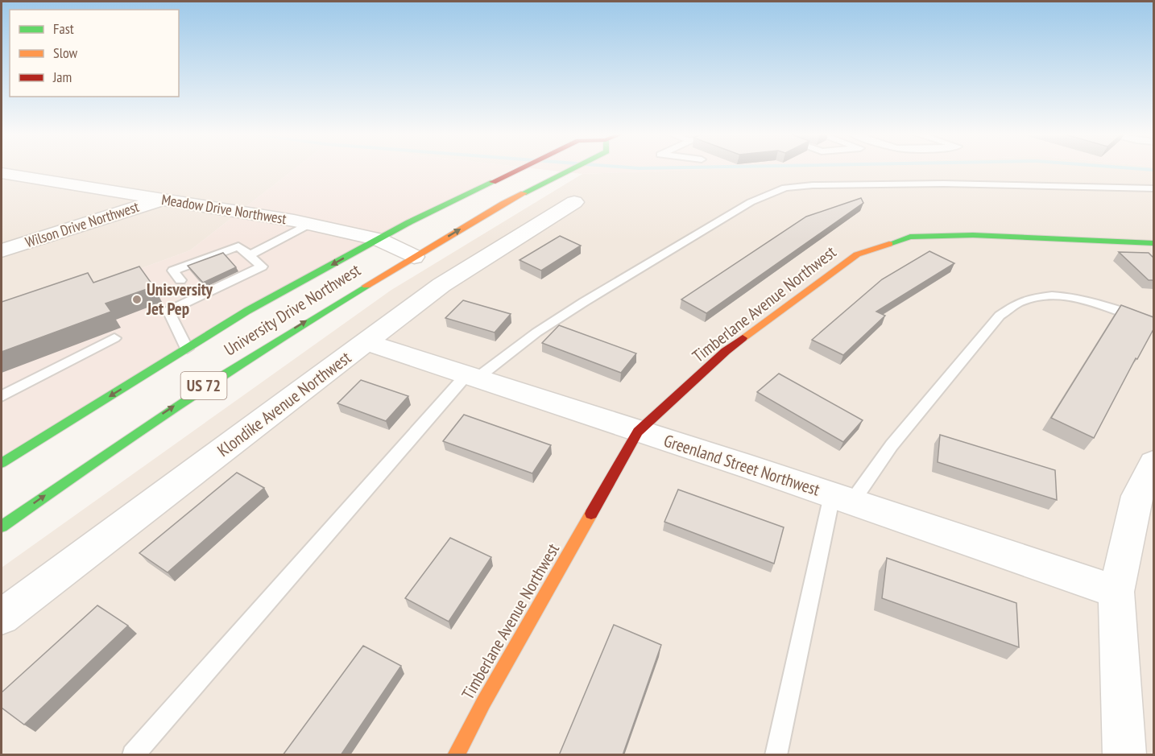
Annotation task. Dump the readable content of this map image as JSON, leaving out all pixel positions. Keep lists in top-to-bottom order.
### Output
{
  "streets": {
    "main road": ["Timberlane Avenue Northwest", "University Drive Northwest", "US 72"],
    "street": [
      "Meadow Drive Northwest",
      "Wilson Drive Northwest",
      "Klondike Avenue Northwest",
      "Greenland Street Northwest"
    ]
  },
  "crossings": [
    ["Meadow Drive Northwest", "Wilson Drive Northwest"],
    ["Meadow Drive Northwest", "University Drive Northwest"],
    ["Timberlane Avenue Northwest", "Greenland Street Northwest"],
    ["Klondike Avenue Northwest", "Greenland Street Northwest"]
  ],
  "places": ["Unisversity Jet Pep"],
  "legend": ["Fast", "Slow", "Jam"]
}
